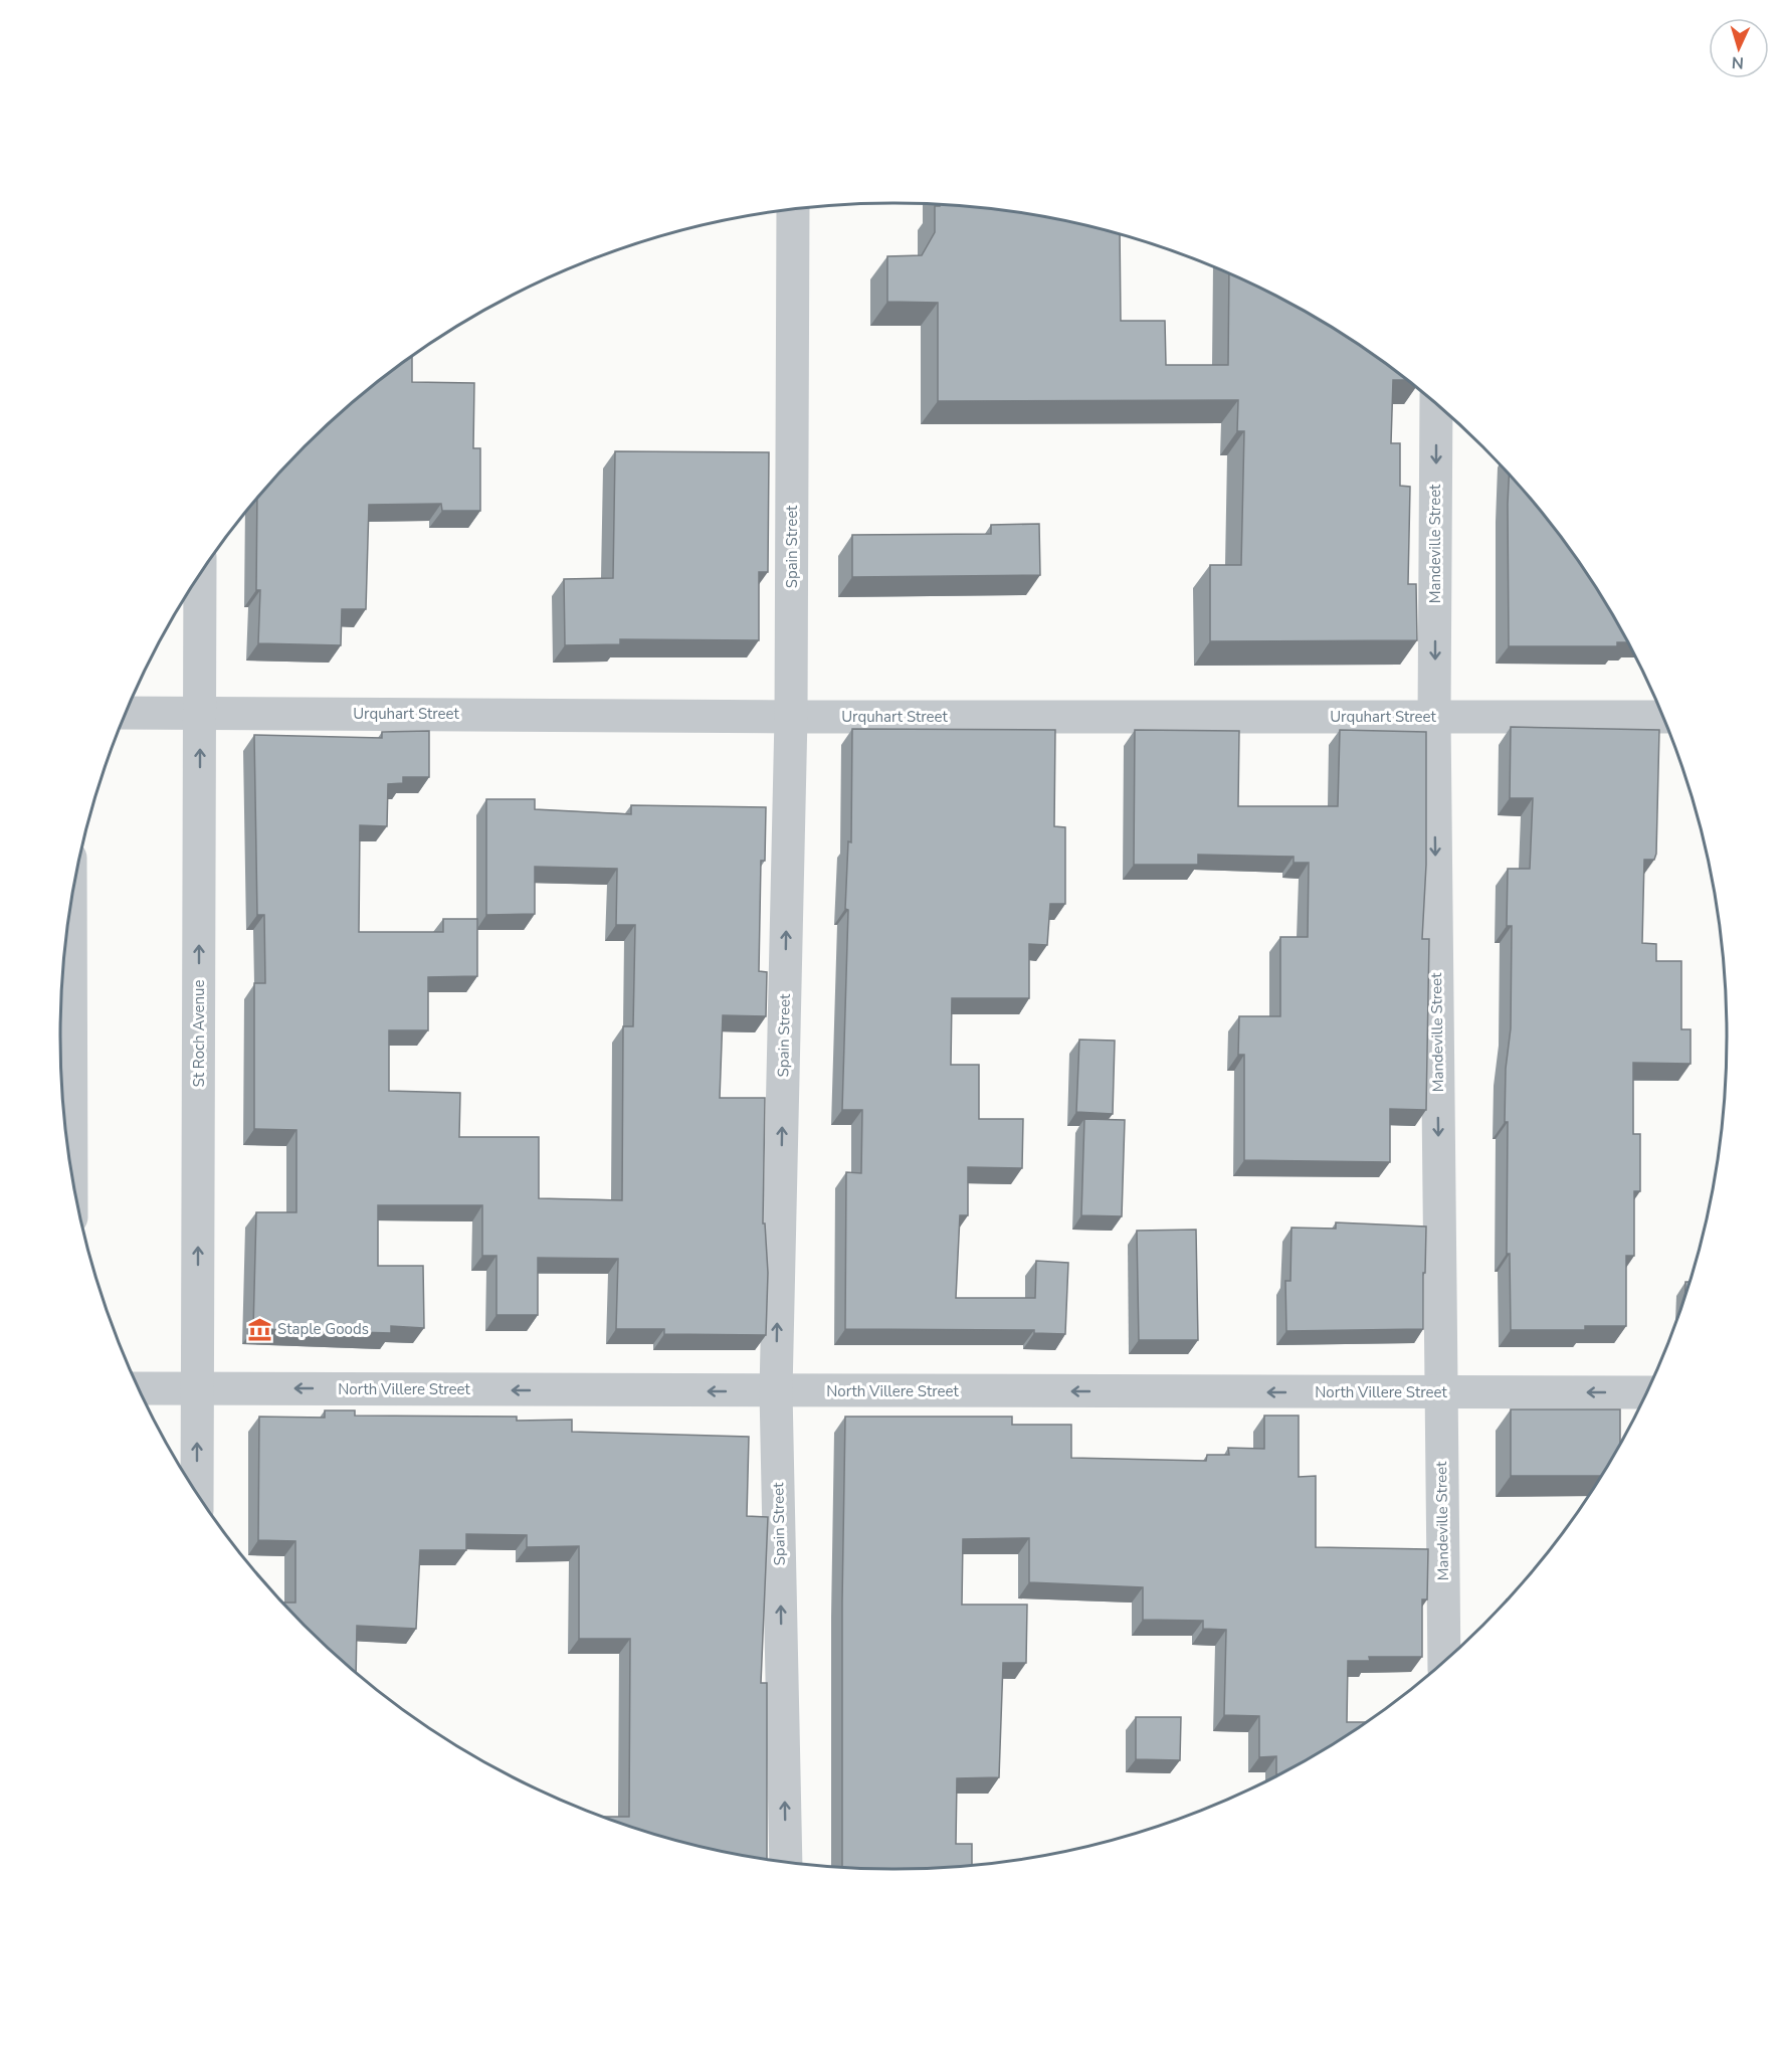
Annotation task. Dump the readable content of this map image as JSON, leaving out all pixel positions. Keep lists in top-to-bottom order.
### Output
{
  "streets": {
    "street": [
      "Mandeville Street",
      "Spain Street",
      "Urquhart Street",
      "St Roch Avenue",
      "North Villere Street"
    ]
  },
  "crossings": [
    ["Mandeville Street", "Urquhart Street"],
    ["Mandeville Street", "North Villere Street"],
    ["Spain Street", "Urquhart Street"],
    ["Spain Street", "North Villere Street"],
    ["Urquhart Street", "St Roch Avenue"],
    ["St Roch Avenue", "North Villere Street"]
  ],
  "one_way": ["Mandeville Street", "Spain Street", "North Villere Street"],
  "places": {
    "museum": ["Staple Goods"]
  },
  "north": "bottom"
}
